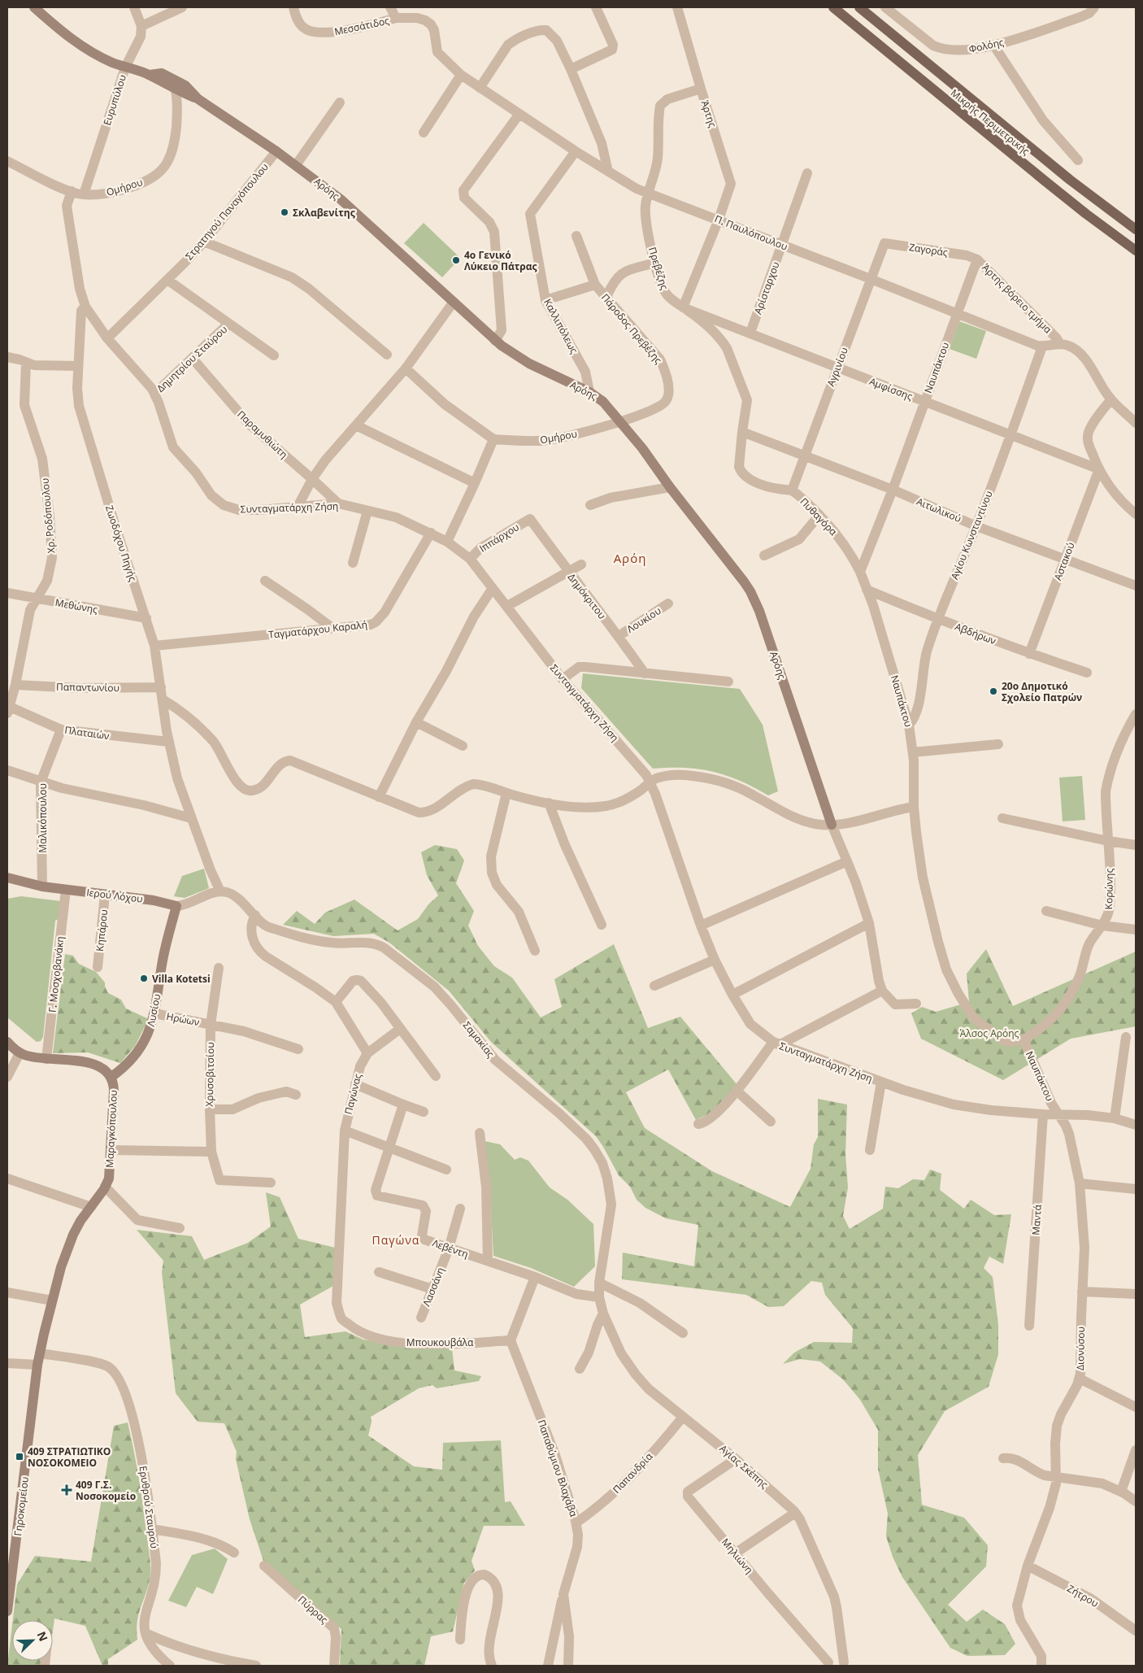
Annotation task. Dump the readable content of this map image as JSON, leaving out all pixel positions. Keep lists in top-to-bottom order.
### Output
{
  "streets": {
    "main road": ["Μικρής Περιμετρικής"],
    "street": [
      "Μεσσάτιδος",
      "Φολόης",
      "Ευρυπύλου",
      "Άρτης",
      "Ομήρου",
      "Αρόης",
      "Στρατηγού Παναγόπουλου",
      "Π. Παυλόπουλου",
      "Ζαγοράς",
      "Πρεβέζης",
      "Αρίσταρχου",
      "Άρτης βόρειο τμήμα",
      "Καλλιπόλεως",
      "Πάροδος Πρεβέζης",
      "Δημητρίου Σταύρου",
      "Αγρινίου",
      "Ναυπάκτου",
      "Αμφίσσης",
      "Παραμυθιώτη",
      "Συνταγματάρχη Ζήση",
      "Αιτωλικού",
      "Χρ. Ροδόπουλου",
      "Πυθαγόρα",
      "Αγίου Κωνσταντίνου",
      "Ιππάρχου",
      "Ζωοδόχου Πηγής",
      "Αστακού",
      "Δημόκριτου",
      "Μεθώνης",
      "Λουκίου",
      "Ταγματάρχου Καραλή",
      "Αβδήρων",
      "Παπαντωνίου",
      "Πλαταιών",
      "Μαλικόπουλου",
      "Κορώνης",
      "Ιερού Λόχου",
      "Κηπάρου",
      "Γ. Μοσχοβανάκη",
      "Λυσίου",
      "Ηρώων",
      "Σαμακίας",
      "Χρυσοβιτσίου",
      "Παγώνας",
      "Μαραγκόπουλου",
      "Μαντά",
      "Λεβέντη",
      "Λασσάνη",
      "Μπουκουβάλα",
      "Διονύσου",
      "Αγίας Σκέπης",
      "Παπαθύμιου Βλαχάβα",
      "Παπανδρία",
      "Γηροκομείου",
      "Ερυθρού Σταυρού",
      "Μηλιώνη",
      "Ζήτρου",
      "Πύρρας"
    ]
  },
  "crossings": [
    ["Μεσσάτιδος", "Π. Παυλόπουλου"],
    ["Ευρυπύλου", "Ομήρου"],
    ["Ευρυπύλου", "Αρόης"],
    ["Άρτης", "Π. Παυλόπουλου"],
    ["Άρτης", "Πρεβέζης"],
    ["Άρτης", "Αμφίσσης"],
    ["Ομήρου", "Αρόης"],
    ["Ομήρου", "Πάροδος Πρεβέζης"],
    ["Αρόης", "Στρατηγού Παναγόπουλου"],
    ["Αρόης", "Καλλιπόλεως"],
    ["Αρόης", "Πάροδος Πρεβέζης"],
    ["Στρατηγού Παναγόπουλου", "Συνταγματάρχη Ζήση"],
    ["Π. Παυλόπουλου", "Πρεβέζης"],
    ["Π. Παυλόπουλου", "Αρίσταρχου"],
    ["Π. Παυλόπουλου", "Καλλιπόλεως"],
    ["Π. Παυλόπουλου", "Αγρινίου"],
    ["Π. Παυλόπουλου", "Ναυπάκτου"],
    ["Π. Παυλόπουλου", "Αγίου Κωνσταντίνου"],
    ["Ζαγοράς", "Άρτης βόρειο τμήμα"],
    ["Ζαγοράς", "Αγρινίου"],
    ["Ζαγοράς", "Ναυπάκτου"],
    ["Πρεβέζης", "Αμφίσσης"],
    ["Πρεβέζης", "Αιτωλικού"],
    ["Πρεβέζης", "Πυθαγόρα"],
    ["Αρίσταρχου", "Αμφίσσης"],
    ["Άρτης βόρειο τμήμα", "Ναυπάκτου"],
    ["Δημητρίου Σταύρου", "Παραμυθιώτη"],
    ["Δημητρίου Σταύρου", "Συνταγματάρχη Ζήση"],
    ["Αγρινίου", "Αμφίσσης"],
    ["Αγρινίου", "Αιτωλικού"],
    ["Αγρινίου", "Πυθαγόρα"],
    ["Ναυπάκτου", "Αμφίσσης"],
    ["Ναυπάκτου", "Συνταγματάρχη Ζήση"],
    ["Ναυπάκτου", "Αιτωλικού"],
    ["Ναυπάκτου", "Πυθαγόρα"],
    ["Ναυπάκτου", "Αγίου Κωνσταντίνου"],
    ["Ναυπάκτου", "Αβδήρων"],
    ["Ναυπάκτου", "Κορώνης"],
    ["Ναυπάκτου", "Διονύσου"],
    ["Αμφίσσης", "Αγίου Κωνσταντίνου"],
    ["Αμφίσσης", "Αστακού"],
    ["Παραμυθιώτη", "Συνταγματάρχη Ζήση"],
    ["Συνταγματάρχη Ζήση", "Ιππάρχου"],
    ["Συνταγματάρχη Ζήση", "Ζωοδόχου Πηγής"],
    ["Συνταγματάρχη Ζήση", "Ταγματάρχου Καραλή"],
    ["Συνταγματάρχη Ζήση", "Μαντά"],
    ["Συνταγματάρχη Ζήση", "Διονύσου"],
    ["Αιτωλικού", "Αγίου Κωνσταντίνου"],
    ["Αιτωλικού", "Αστακού"],
    ["Χρ. Ροδόπουλου", "Μεθώνης"],
    ["Χρ. Ροδόπουλου", "Παπαντωνίου"],
    ["Χρ. Ροδόπουλου", "Πλαταιών"],
    ["Αγίου Κωνσταντίνου", "Αβδήρων"],
    ["Ιππάρχου", "Δημόκριτου"],
    ["Ζωοδόχου Πηγής", "Μεθώνης"],
    ["Ζωοδόχου Πηγής", "Ταγματάρχου Καραλή"],
    ["Ζωοδόχου Πηγής", "Παπαντωνίου"],
    ["Ζωοδόχου Πηγής", "Πλαταιών"],
    ["Ζωοδόχου Πηγής", "Σαμακίας"],
    ["Αστακού", "Αβδήρων"],
    ["Δημόκριτου", "Λουκίου"],
    ["Πλαταιών", "Μαλικόπουλου"],
    ["Μαλικόπουλου", "Ιερού Λόχου"],
    ["Ιερού Λόχου", "Κηπάρου"],
    ["Ιερού Λόχου", "Γ. Μοσχοβανάκη"],
    ["Ιερού Λόχου", "Λυσίου"],
    ["Γ. Μοσχοβανάκη", "Μαραγκόπουλου"],
    ["Λυσίου", "Ηρώων"],
    ["Λυσίου", "Μαραγκόπουλου"],
    ["Ηρώων", "Χρυσοβιτσίου"],
    ["Σαμακίας", "Λεβέντη"],
    ["Σαμακίας", "Αγίας Σκέπης"],
    ["Παγώνας", "Μπουκουβάλα"],
    ["Μαραγκόπουλου", "Γηροκομείου"],
    ["Μαραγκόπουλου", "Ερυθρού Σταυρού"],
    ["Λεβέντη", "Λασσάνη"],
    ["Λεβέντη", "Αγίας Σκέπης"],
    ["Μπουκουβάλα", "Παπαθύμιου Βλαχάβα"],
    ["Διονύσου", "Ζήτρου"],
    ["Αγίας Σκέπης", "Παπανδρία"],
    ["Αγίας Σκέπης", "Μηλιώνη"],
    ["Παπαθύμιου Βλαχάβα", "Παπανδρία"],
    ["Γηροκομείου", "Ερυθρού Σταυρού"]
  ],
  "districts": ["Αρόη", "Παγώνα"],
  "parks": ["Άλσος Αρόης"],
  "places": {
    "other": [
      "Σκλαβενίτης",
      "4ο Γενικό Λύκειο Πάτρας",
      "20ο Δημοτικό Σχολείο Πατρών",
      "Villa Kotetsi"
    ],
    "transit": ["409 ΣΤΡΑΤΙΩΤΙΚΟ ΝΟΣΟΚΟΜΕΙΟ"],
    "health": ["409 Γ.Σ. Νοσοκομείο"]
  },
  "north": "top right"
}
